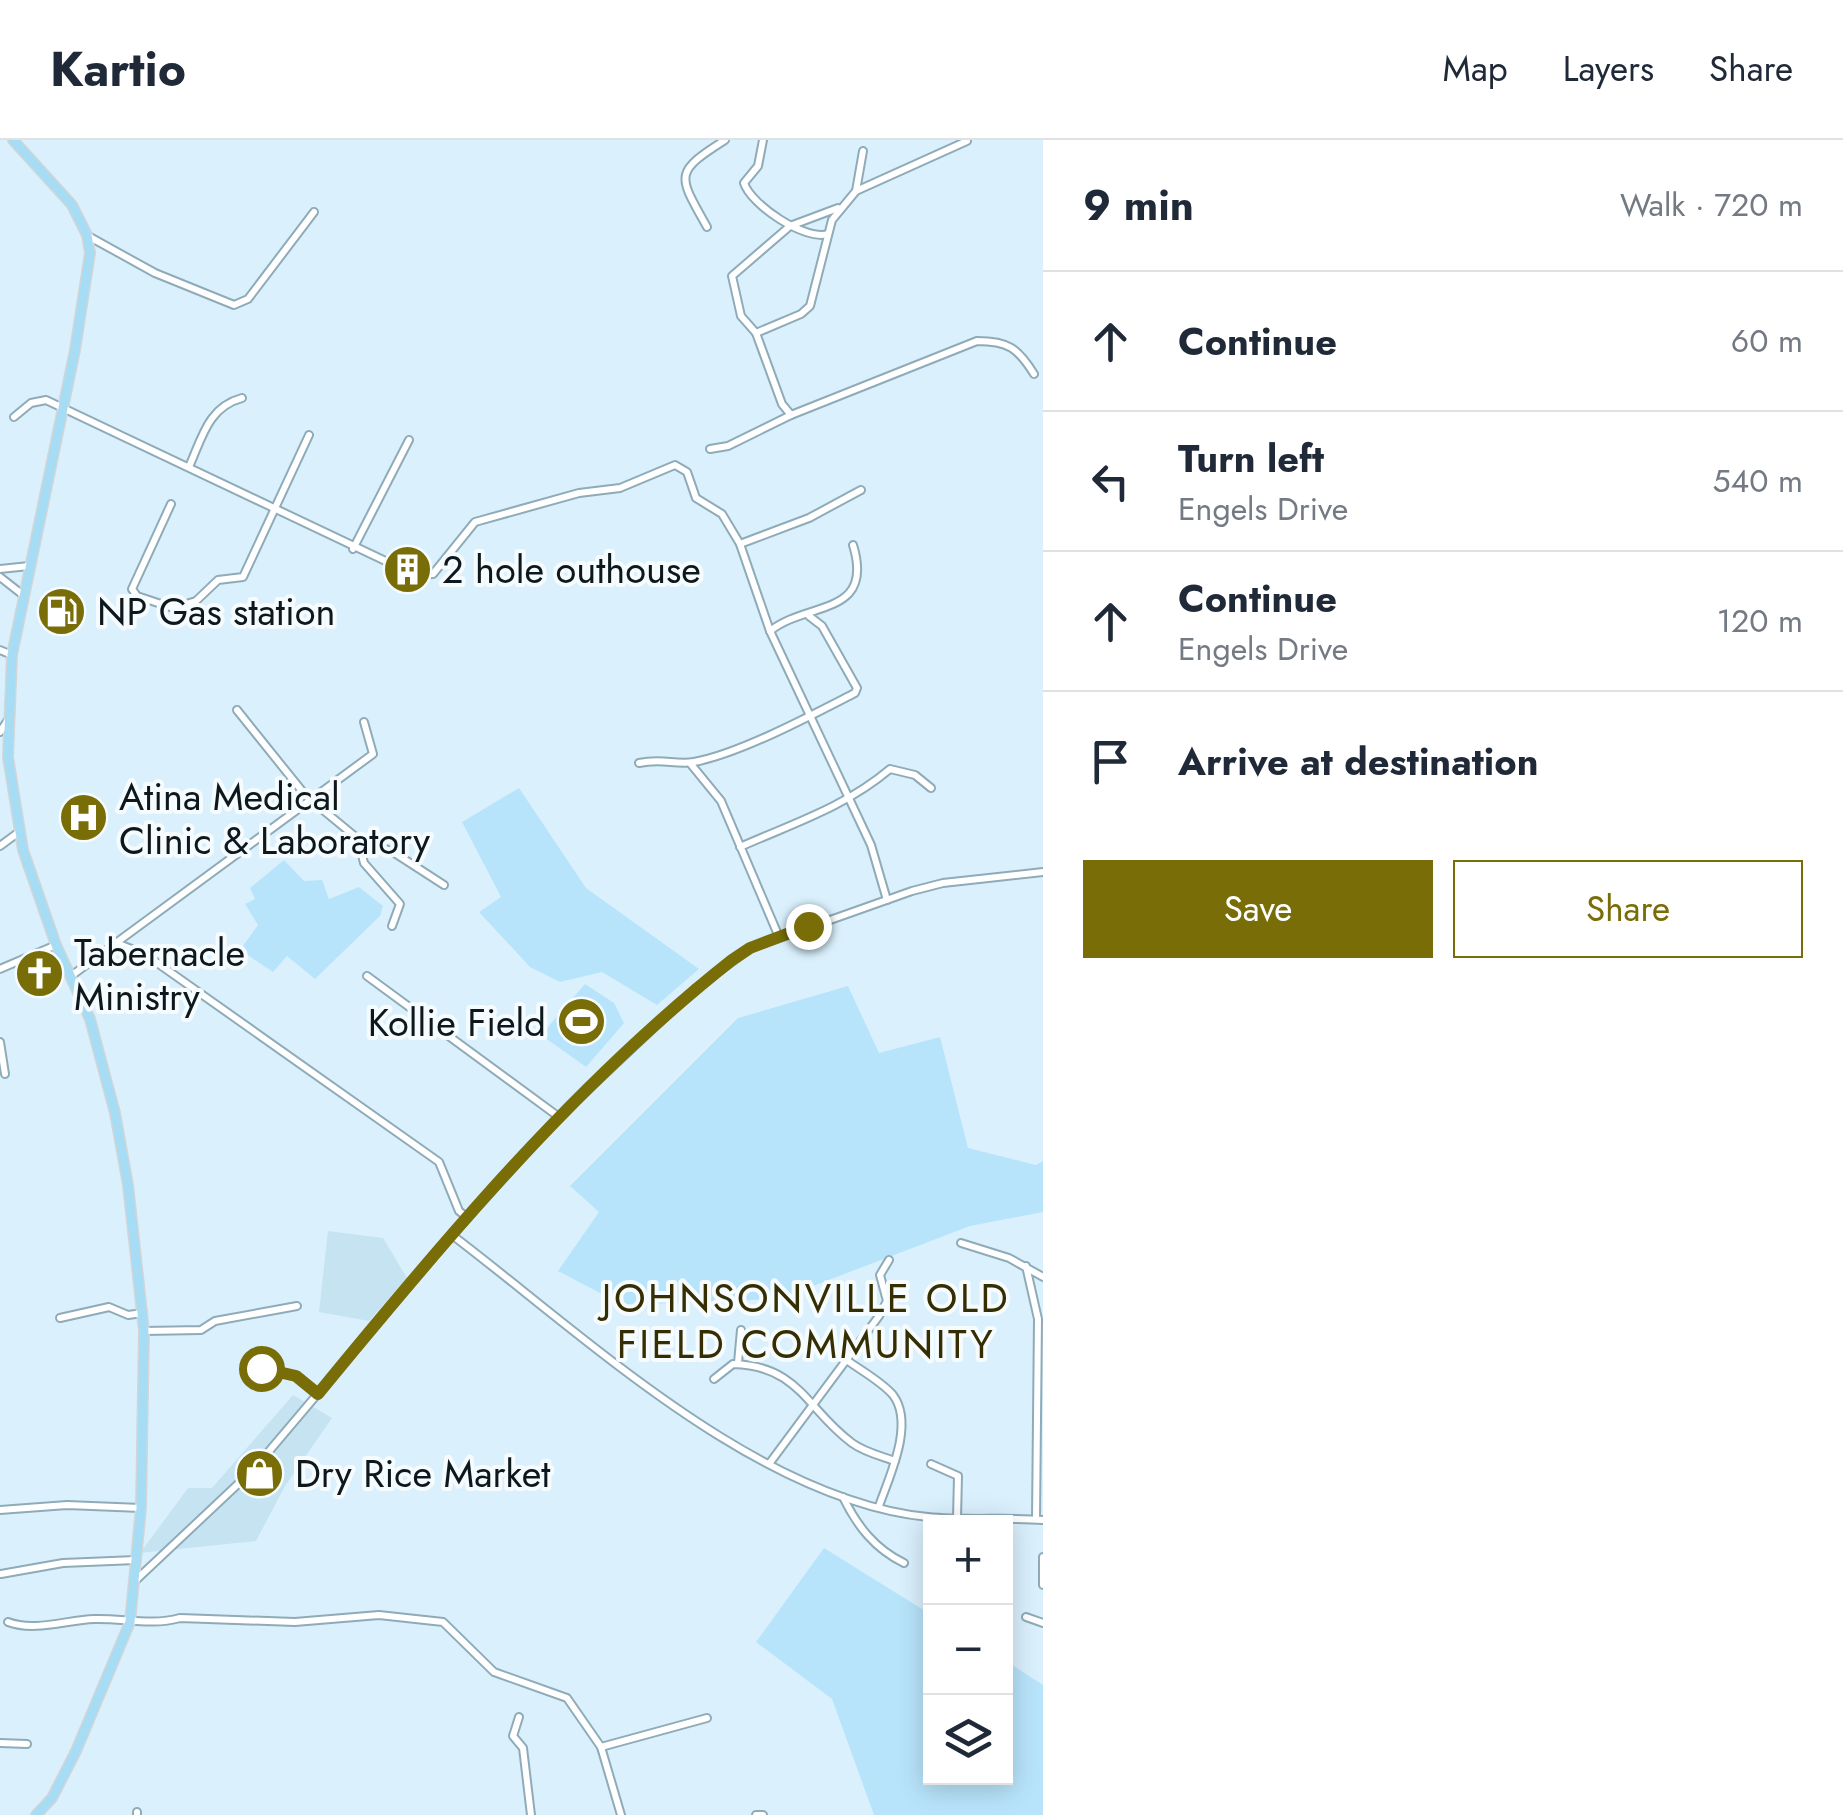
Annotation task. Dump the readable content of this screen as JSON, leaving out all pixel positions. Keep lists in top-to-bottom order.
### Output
{
  "districts": ["JOHNSONVILLE OLD FIELD COMMUNITY"],
  "places": {
    "building": ["2 hole outhouse"],
    "fuel station": ["NP Gas station"],
    "hospital": ["Atina Medical Clinic & Laboratory"],
    "church": ["Tabernacle Ministry"],
    "sports": ["Kollie Field"],
    "shop": ["Dry Rice Market"]
  },
  "page": {
    "header": "Kartio",
    "nav": ["Map", "Layers", "Share"],
    "heading": ["9 min", "Walk · 720 m"],
    "list": [
      ["Continue", "60 m"],
      ["Turn left", "Engels Drive", "540 m"],
      ["Continue", "Engels Drive", "120 m"],
      "Arrive at destination"
    ],
    "buttons": ["Save", "Share"],
    "map_buttons": ["+", "−"]
  }
}
